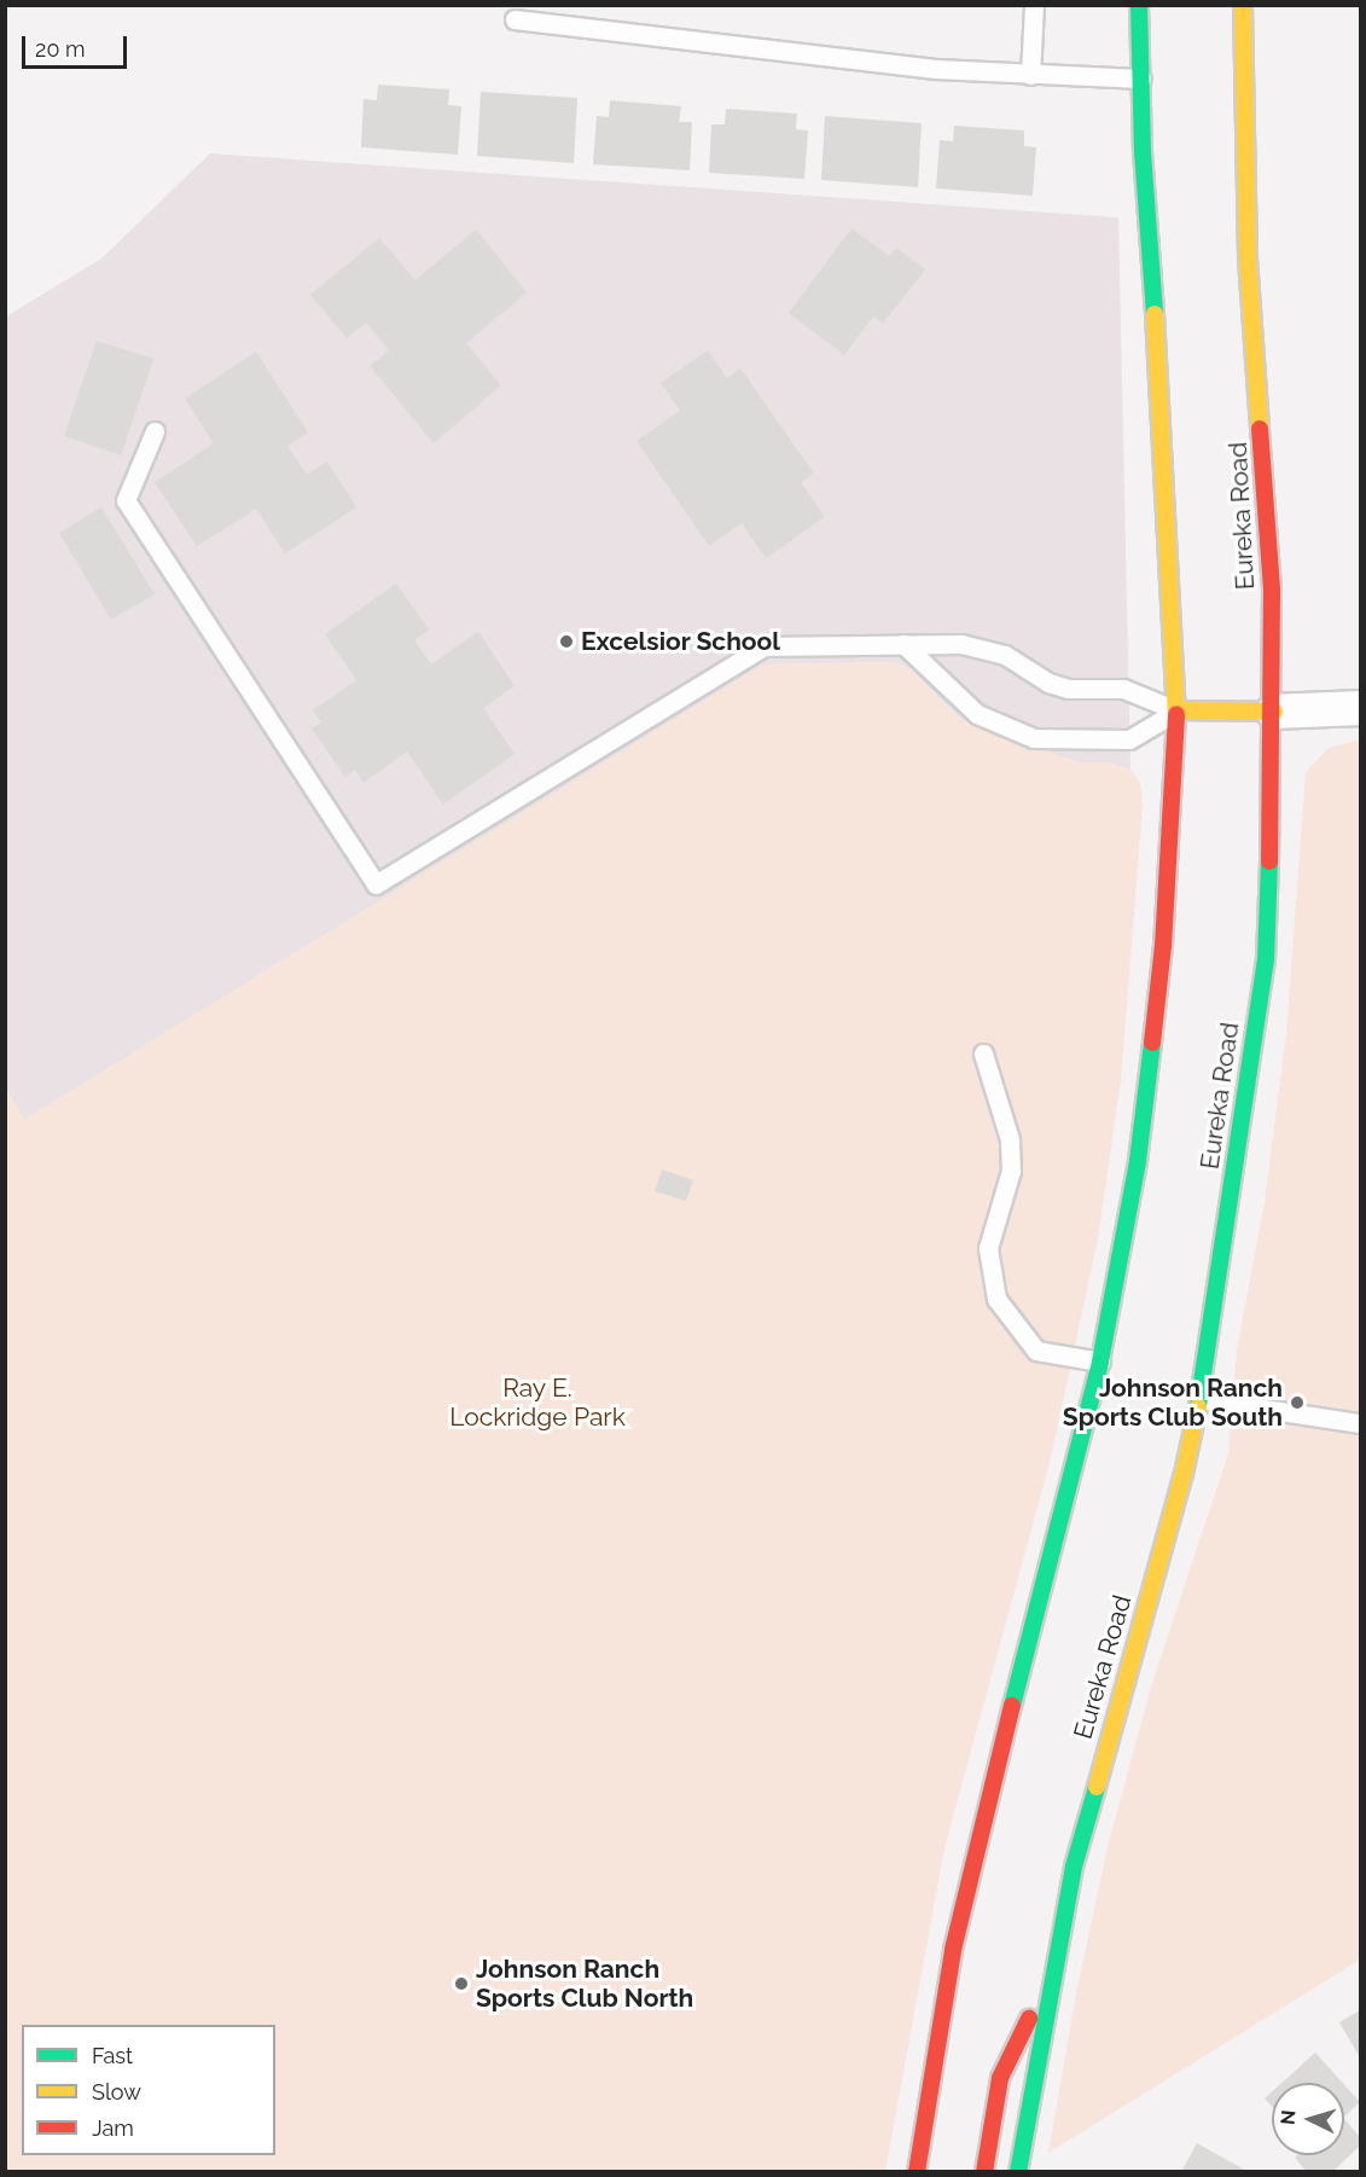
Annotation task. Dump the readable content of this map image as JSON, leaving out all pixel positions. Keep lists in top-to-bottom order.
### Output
{
  "streets": {
    "main road": ["Eureka Road"]
  },
  "parks": ["Ray E. Lockridge Park"],
  "places": ["Excelsior School", "Johnson Ranch Sports Club South", "Johnson Ranch Sports Club North"],
  "legend": ["Fast", "Slow", "Jam"],
  "scale_bar": "20 m",
  "north": "left"
}
